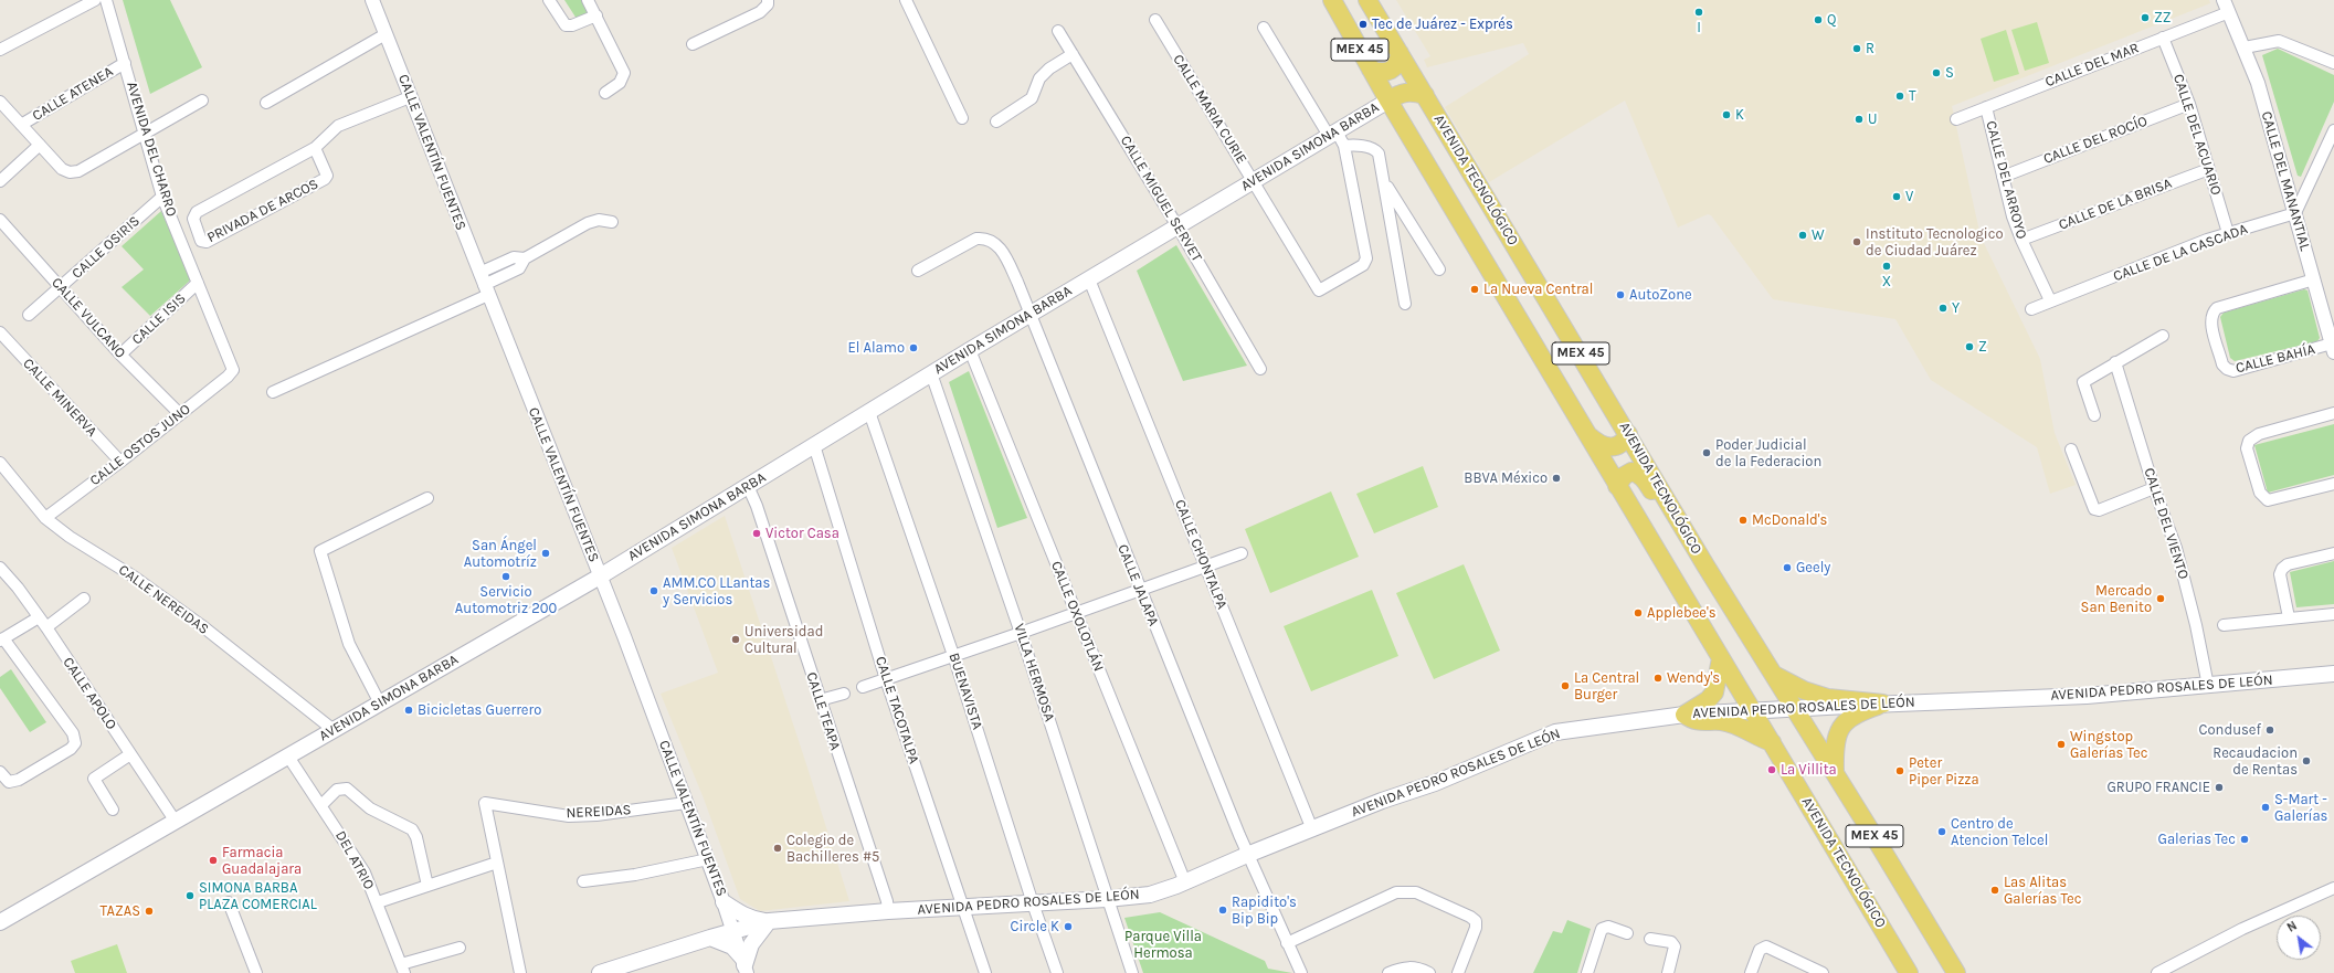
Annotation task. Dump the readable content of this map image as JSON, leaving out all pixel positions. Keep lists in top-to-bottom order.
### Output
{
  "streets": {
    "main road": [
      "MEX 45",
      "AVENIDA SIMONA BARBA",
      "AVENIDA TECNOLÓGICO",
      "AVENIDA PEDRO ROSALES DE LEÓN"
    ],
    "street": [
      "CALLE DEL MAR",
      "CALLE ATENEA",
      "CALLE MARIA CURIE",
      "CALLE DEL ACUARIO",
      "CALLE DEL ROCÍO",
      "AVENIDA DEL CHARRO",
      "CALLE VALENTÍN FUENTES",
      "CALLE DEL ARROYO",
      "CALLE DEL MANANTIAL",
      "CALLE MIGUEL SERVET",
      "CALLE DE LA BRISA",
      "PRIVADA DE ARCOS",
      "CALLE OSIRIS",
      "CALLE DE LA CASCADA",
      "CALLE VULCANO",
      "CALLE ISIS",
      "CALLE BAHÍA",
      "CALLE MINERVA",
      "CALLE OSTOS JUNO",
      "CALLE DEL VIENTO",
      "CALLE CHONTALPA",
      "CALLE JALAPA",
      "CALLE NEREIDAS",
      "CALLE OXOLOTLÁN",
      "VILLA HERMOSA",
      "BUENAVISTA",
      "CALLE APOLO",
      "CALLE TACOTALPA",
      "CALLE TEAPA",
      "NEREIDAS",
      "DEL ATRIO"
    ]
  },
  "crossings": [
    ["CALLE DEL MAR", "CALLE DEL ACUARIO"],
    ["CALLE DEL MAR", "CALLE DEL ARROYO"],
    ["CALLE DEL MAR", "CALLE DEL MANANTIAL"],
    ["CALLE ATENEA", "AVENIDA DEL CHARRO"],
    ["CALLE MARIA CURIE", "AVENIDA SIMONA BARBA"],
    ["CALLE DEL ACUARIO", "CALLE DEL ROCÍO"],
    ["CALLE DEL ACUARIO", "CALLE DE LA BRISA"],
    ["CALLE DEL ACUARIO", "CALLE DE LA CASCADA"],
    ["CALLE DEL ROCÍO", "CALLE DEL ARROYO"],
    ["AVENIDA SIMONA BARBA", "CALLE VALENTÍN FUENTES"],
    ["AVENIDA SIMONA BARBA", "AVENIDA TECNOLÓGICO"],
    ["AVENIDA SIMONA BARBA", "CALLE MIGUEL SERVET"],
    ["AVENIDA SIMONA BARBA", "CALLE CHONTALPA"],
    ["AVENIDA SIMONA BARBA", "CALLE JALAPA"],
    ["AVENIDA SIMONA BARBA", "CALLE NEREIDAS"],
    ["AVENIDA SIMONA BARBA", "CALLE OXOLOTLÁN"],
    ["AVENIDA SIMONA BARBA", "VILLA HERMOSA"],
    ["AVENIDA SIMONA BARBA", "BUENAVISTA"],
    ["AVENIDA SIMONA BARBA", "CALLE APOLO"],
    ["AVENIDA SIMONA BARBA", "CALLE TACOTALPA"],
    ["AVENIDA SIMONA BARBA", "CALLE TEAPA"],
    ["AVENIDA SIMONA BARBA", "DEL ATRIO"],
    ["AVENIDA DEL CHARRO", "CALLE OSIRIS"],
    ["AVENIDA DEL CHARRO", "CALLE ISIS"],
    ["AVENIDA DEL CHARRO", "CALLE OSTOS JUNO"],
    ["CALLE VALENTÍN FUENTES", "PRIVADA DE ARCOS"],
    ["CALLE VALENTÍN FUENTES", "AVENIDA PEDRO ROSALES DE LEÓN"],
    ["CALLE VALENTÍN FUENTES", "NEREIDAS"],
    ["AVENIDA TECNOLÓGICO", "AVENIDA PEDRO ROSALES DE LEÓN"],
    ["CALLE DEL ARROYO", "CALLE DE LA BRISA"],
    ["CALLE DEL ARROYO", "CALLE DE LA CASCADA"],
    ["CALLE DEL MANANTIAL", "CALLE DE LA CASCADA"],
    ["CALLE DEL MANANTIAL", "CALLE BAHÍA"],
    ["CALLE OSIRIS", "CALLE VULCANO"],
    ["CALLE VULCANO", "CALLE ISIS"],
    ["CALLE VULCANO", "CALLE OSTOS JUNO"],
    ["CALLE MINERVA", "CALLE OSTOS JUNO"],
    ["CALLE OSTOS JUNO", "CALLE NEREIDAS"],
    ["CALLE DEL VIENTO", "AVENIDA PEDRO ROSALES DE LEÓN"],
    ["CALLE CHONTALPA", "AVENIDA PEDRO ROSALES DE LEÓN"],
    ["CALLE JALAPA", "AVENIDA PEDRO ROSALES DE LEÓN"],
    ["CALLE OXOLOTLÁN", "AVENIDA PEDRO ROSALES DE LEÓN"],
    ["VILLA HERMOSA", "AVENIDA PEDRO ROSALES DE LEÓN"],
    ["AVENIDA PEDRO ROSALES DE LEÓN", "BUENAVISTA"],
    ["AVENIDA PEDRO ROSALES DE LEÓN", "CALLE TACOTALPA"],
    ["AVENIDA PEDRO ROSALES DE LEÓN", "CALLE TEAPA"]
  ],
  "parks": ["Parque Villa Hermosa"],
  "places": [
    "I",
    "ZZ",
    "Q",
    "Tec de Juárez - Exprés",
    "R",
    "S",
    "T",
    "K",
    "U",
    "V",
    "W",
    "Instituto Tecnologico de Ciudad Juárez",
    "X",
    "La Nueva Central",
    "AutoZone",
    "Y",
    "Z",
    "El Alamo",
    "Poder Judicial de la Federacion",
    "BBVA México",
    "McDonald's",
    "Victor Casa",
    "San Ángel Automotríz",
    "Geely",
    "Servicio Automotriz 200",
    "AMM.CO LLantas y Servicios",
    "Mercado San Benito",
    "Applebee's",
    "Universidad Cultural",
    "Wendy's",
    "La Central Burger",
    "Bicicletas Guerrero",
    "Condusef",
    "Wingstop Galerías Tec",
    "Recaudacion de Rentas",
    "La Villita",
    "Peter Piper Pizza",
    "GRUPO FRANCIE",
    "S-Mart - Galerías",
    "Centro de Atencion Telcel",
    "Galerias Tec",
    "Colegio de Bachilleres #5",
    "Farmacia Guadalajara",
    "Las Alitas Galerías Tec",
    "SIMONA BARBA PLAZA COMERCIAL",
    "Rapidito's Bip Bip",
    "TAZAS",
    "Circle K"
  ],
  "north": "top left"
}
